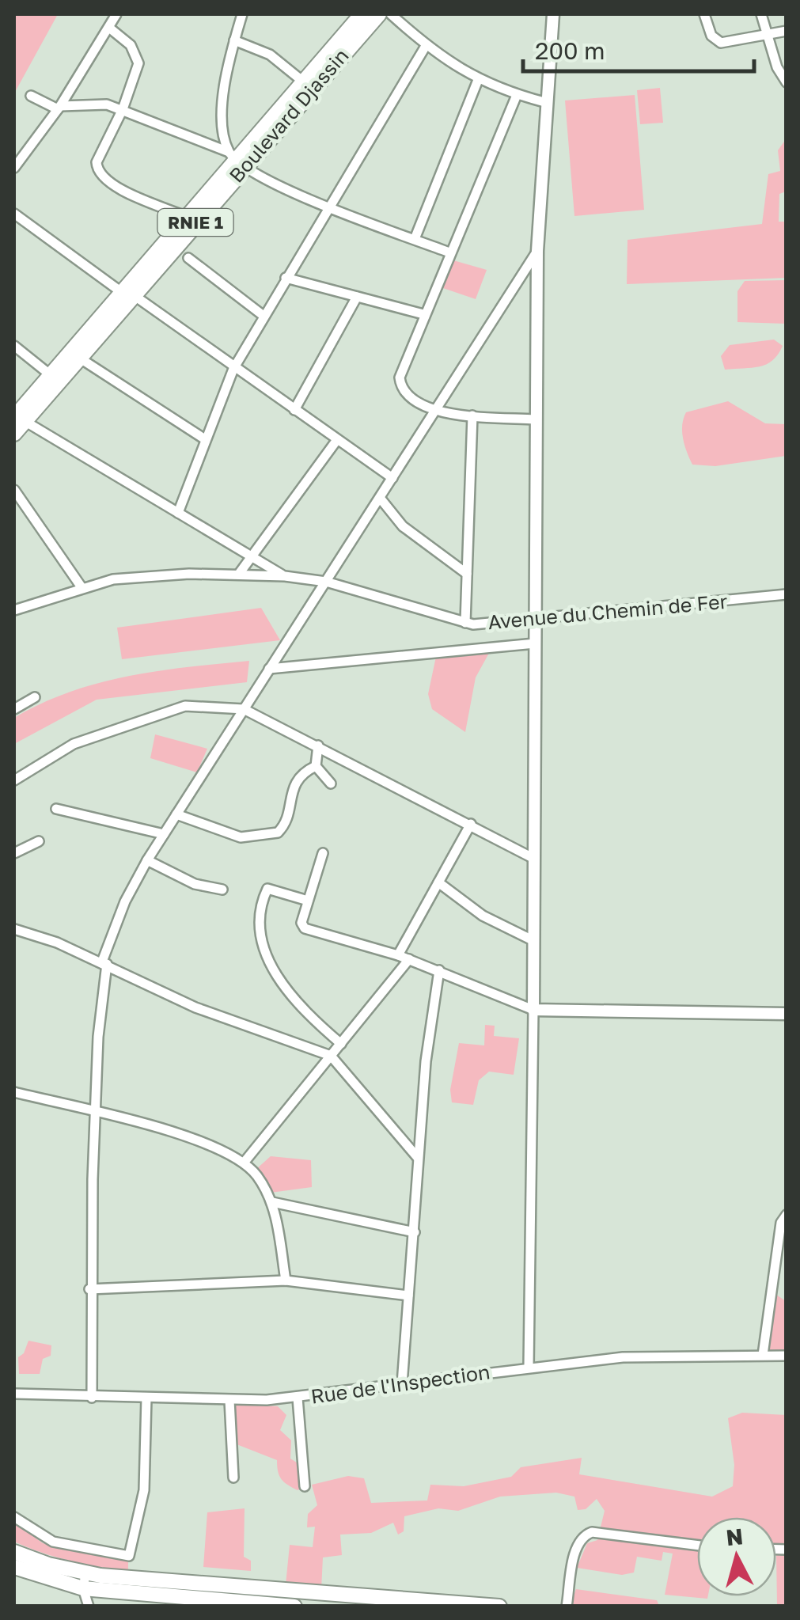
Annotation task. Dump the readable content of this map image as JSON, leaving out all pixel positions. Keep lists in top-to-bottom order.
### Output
{
  "streets": {
    "highway": ["Boulevard Djassin", "RNIE 1"],
    "street": ["Avenue du Chemin de Fer", "Rue de l'Inspection"]
  },
  "scale_bar": "200 m",
  "north": "top"
}
